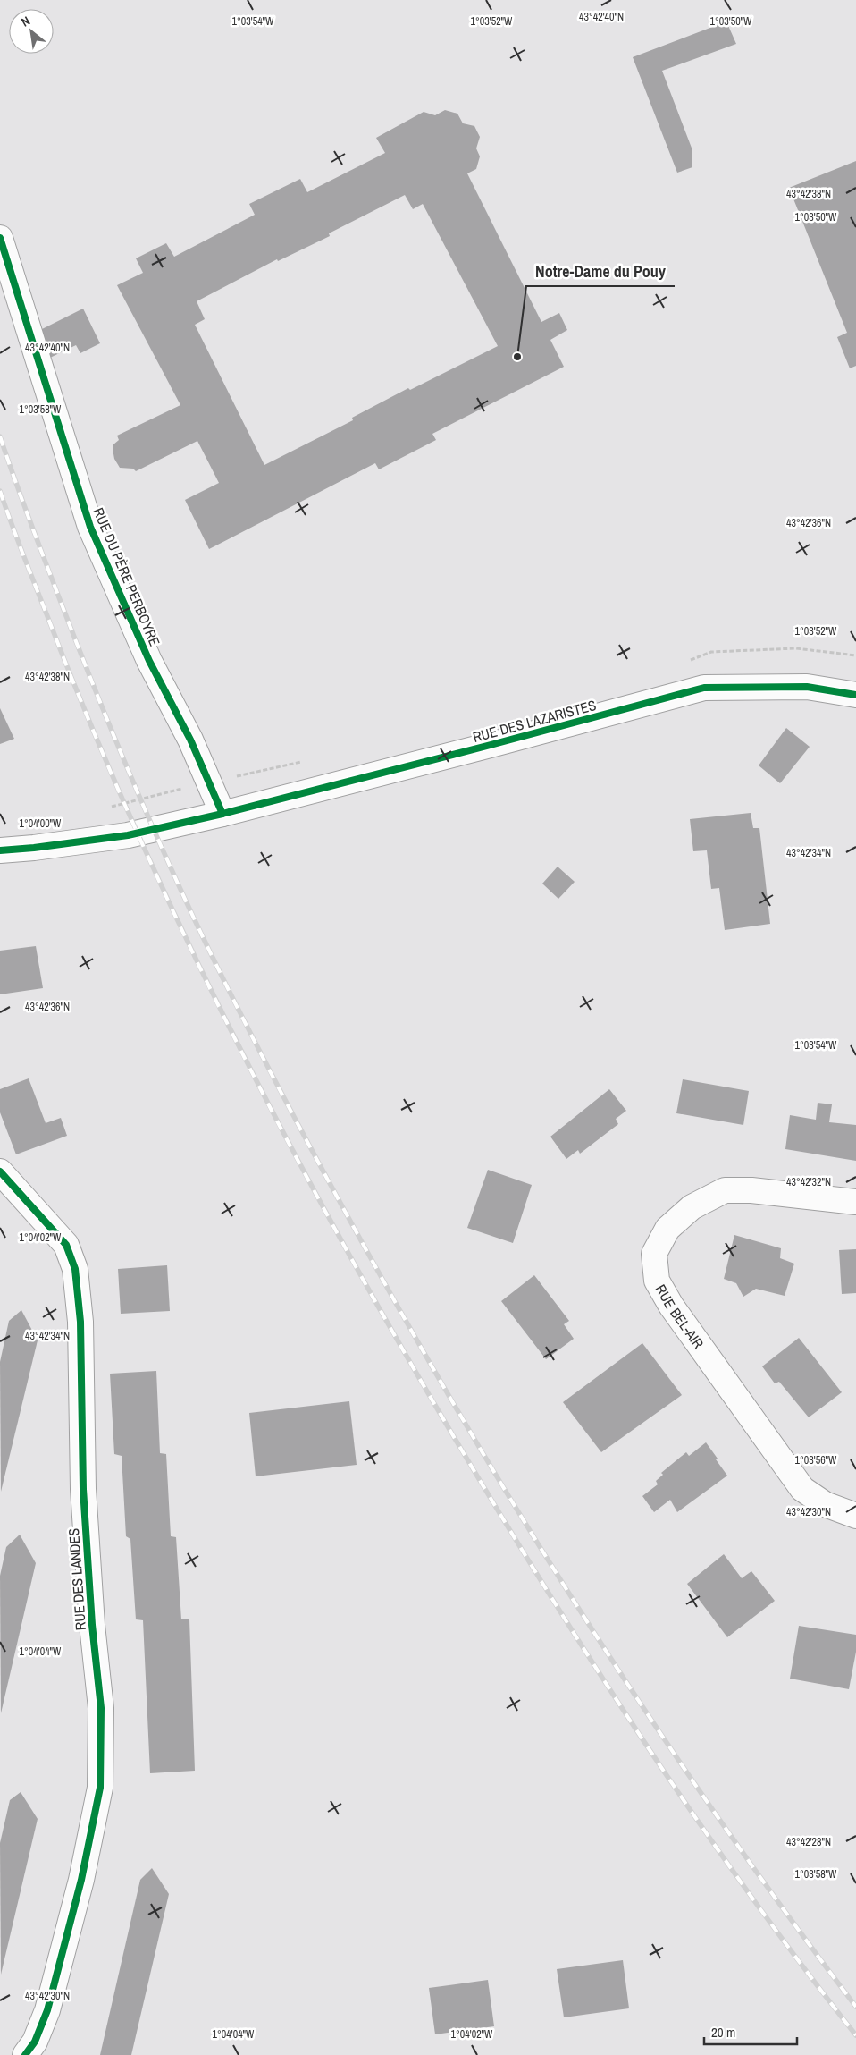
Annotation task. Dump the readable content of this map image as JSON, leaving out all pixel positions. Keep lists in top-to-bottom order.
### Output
{
  "streets": {
    "street": [
      "RUE DU PÈRE PERBOYRE",
      "RUE DES LAZARISTES",
      "RUE BEL-AIR",
      "RUE DES LANDES"
    ]
  },
  "crossings": [
    ["RUE DU PÈRE PERBOYRE", "RUE DES LAZARISTES"]
  ],
  "places": ["Notre-Dame du Pouy"],
  "scale_bar": "20 m",
  "north": "top left",
  "coordinates": [
    "43°42'40\"N",
    "1°03'54\"W",
    "1°03'52\"W",
    "1°03'50\"W",
    "43°42'38\"N",
    "1°03'58\"W",
    "43°42'36\"N",
    "1°04'00\"W",
    "43°42'34\"N",
    "43°42'32\"N",
    "1°04'02\"W",
    "1°03'56\"W",
    "43°42'30\"N",
    "1°04'04\"W",
    "43°42'28\"N"
  ]
}
